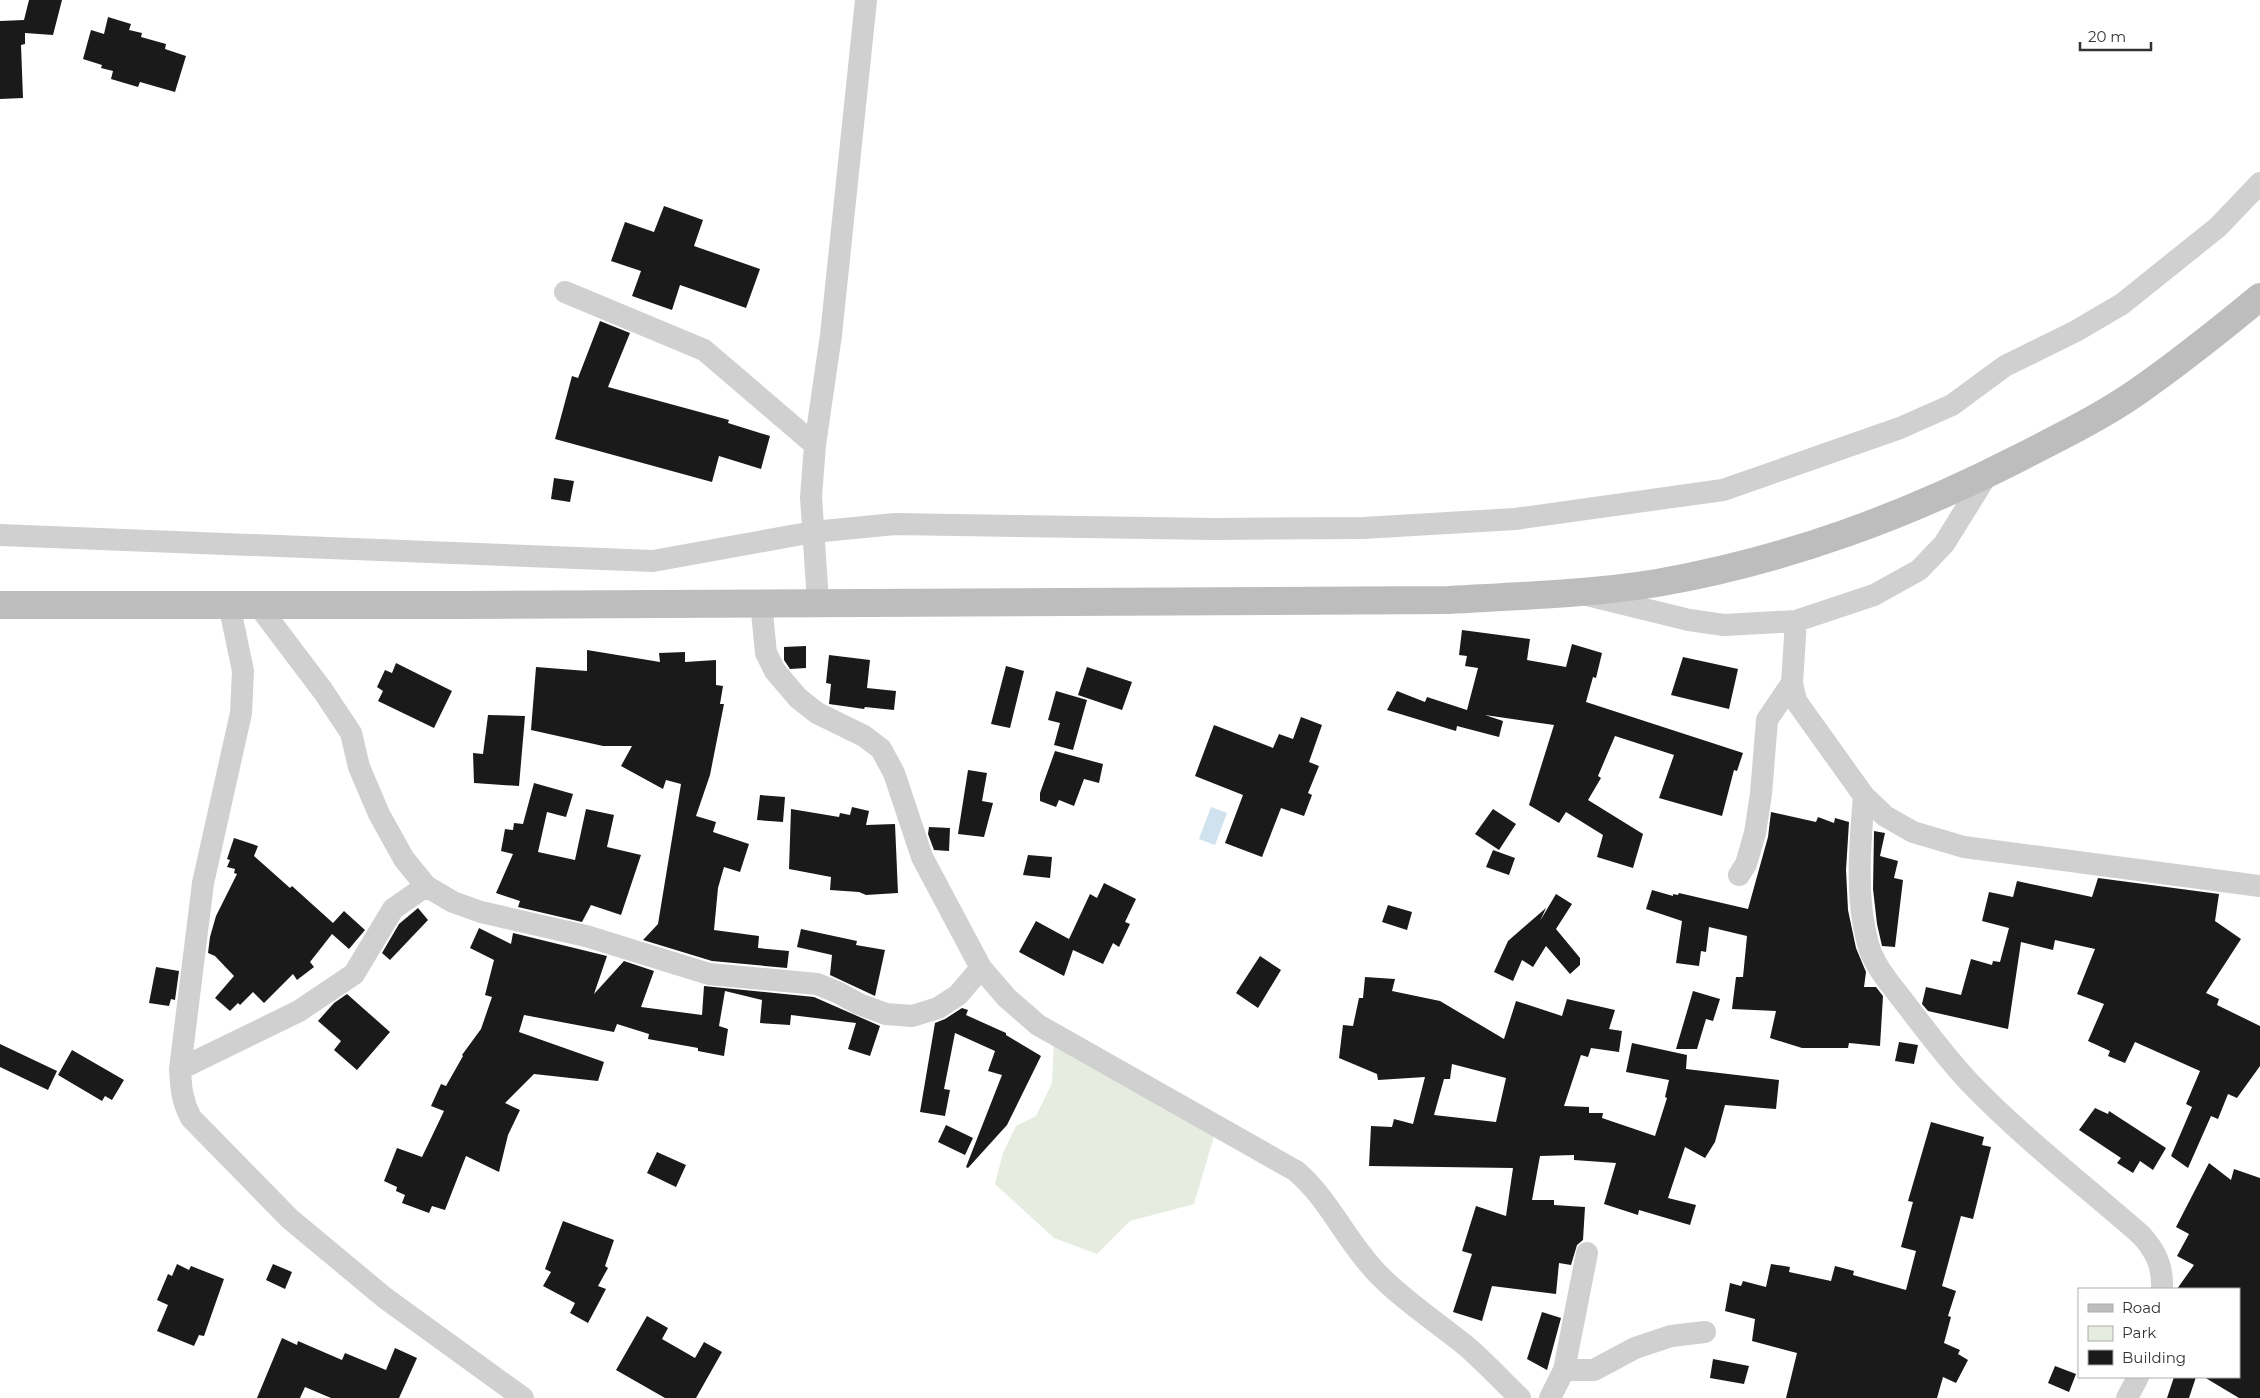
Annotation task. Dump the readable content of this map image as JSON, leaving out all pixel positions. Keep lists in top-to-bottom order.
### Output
{
  "legend": ["Road", "Park", "Building"],
  "scale_bar": "20 m"
}
